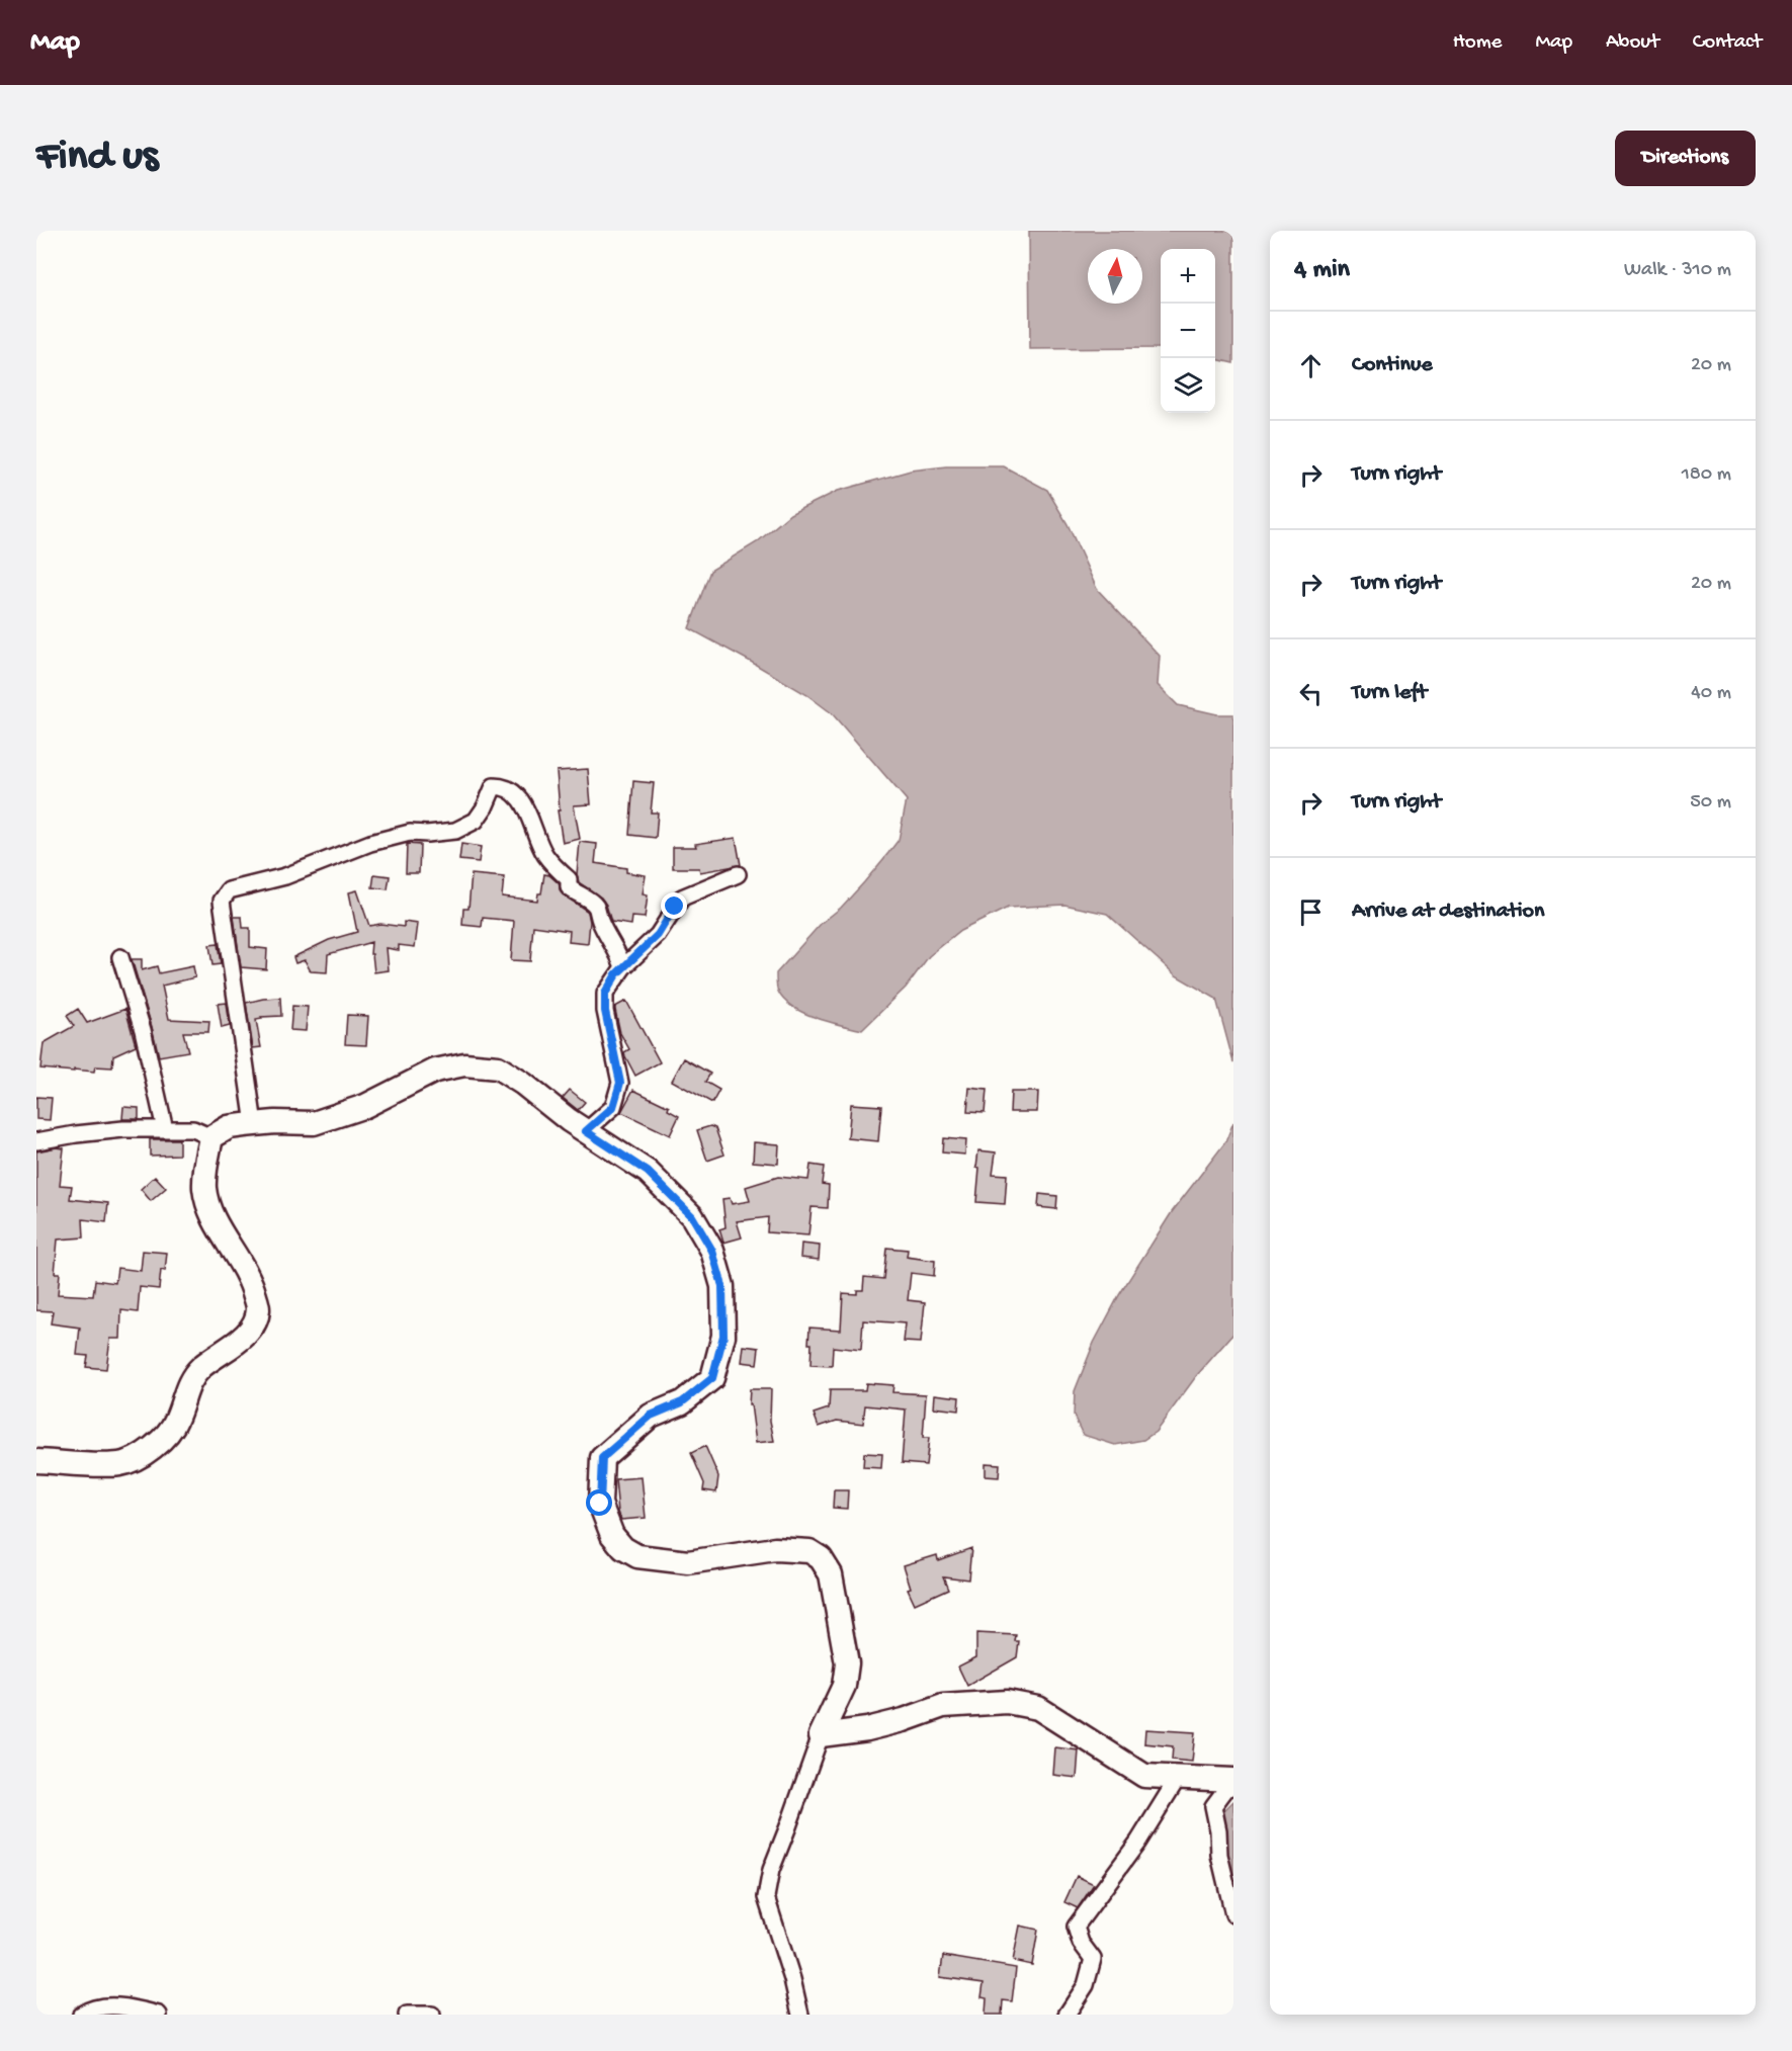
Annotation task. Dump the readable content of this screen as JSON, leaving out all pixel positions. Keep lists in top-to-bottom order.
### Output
{
  "north": "top",
  "page": {
    "header": "Map",
    "nav": [
      "Home",
      "Map",
      "About",
      "Contact"
    ],
    "buttons": "Directions",
    "title": "Find us",
    "heading": ["4 min", "Walk · 310 m"],
    "map_buttons": ["+", "−"],
    "list": [
      ["Continue", "20 m"],
      ["Turn right", "180 m"],
      ["Turn right", "20 m"],
      ["Turn left", "40 m"],
      ["Turn right", "50 m"],
      "Arrive at destination"
    ]
  }
}
